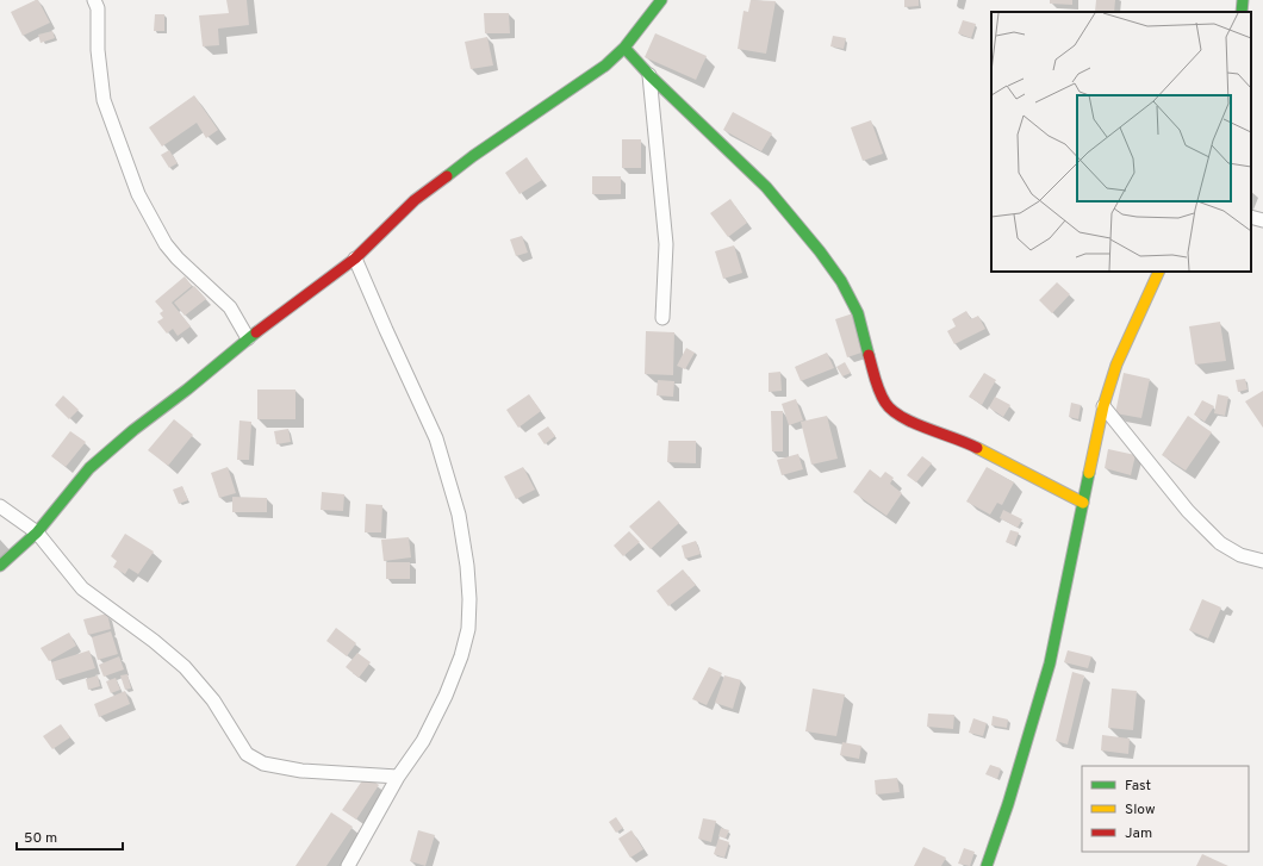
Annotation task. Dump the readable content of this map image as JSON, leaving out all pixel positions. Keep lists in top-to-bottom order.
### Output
{
  "legend": ["Fast", "Slow", "Jam"],
  "scale_bar": "50 m"
}
